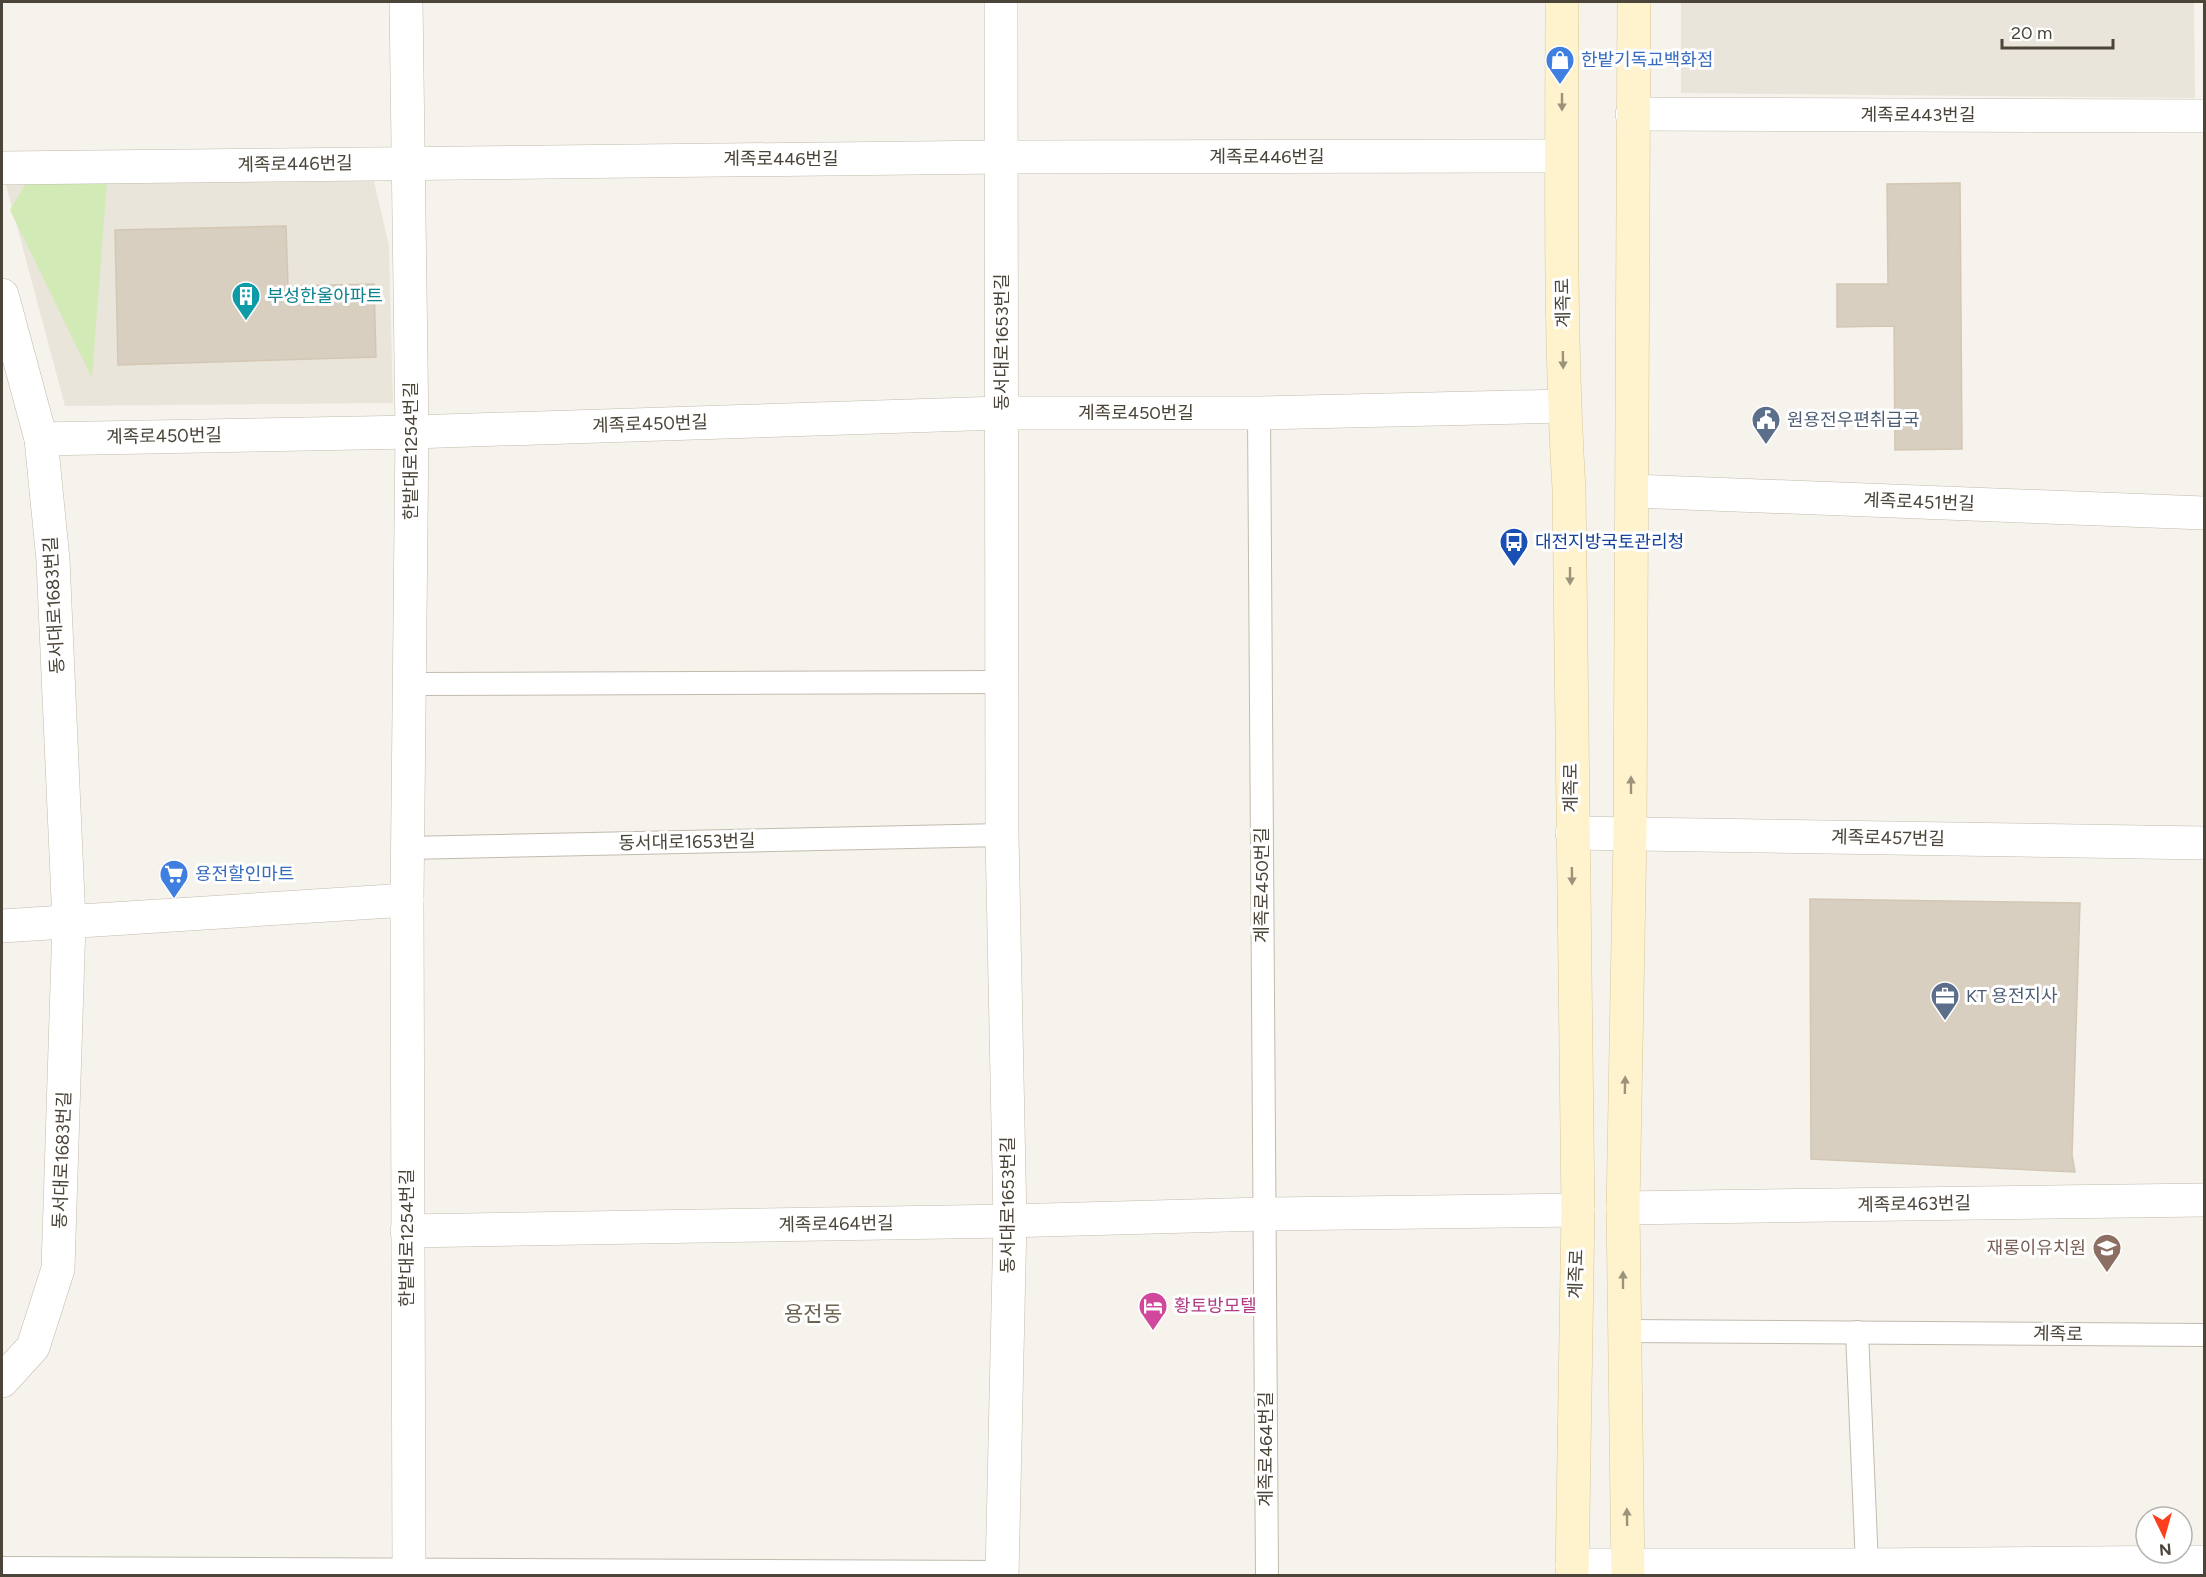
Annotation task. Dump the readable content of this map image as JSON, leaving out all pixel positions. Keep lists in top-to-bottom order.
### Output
{
  "streets": {
    "main road": ["계족로"],
    "street": [
      "계족로443번길",
      "계족로446번길",
      "동서대로1653번길",
      "계족로450번길",
      "한밭대로1254번길",
      "계족로451번길",
      "동서대로1683번길",
      "계족로457번길",
      "계족로463번길",
      "계족로464번길"
    ]
  },
  "crossings": [
    ["계족로446번길", "계족로"],
    ["계족로446번길", "동서대로1653번길"],
    ["계족로446번길", "한밭대로1254번길"],
    ["계족로", "계족로450번길"],
    ["계족로", "계족로457번길"],
    ["계족로", "계족로464번길"],
    ["동서대로1653번길", "계족로450번길"],
    ["동서대로1653번길", "한밭대로1254번길"],
    ["동서대로1653번길", "계족로464번길"],
    ["계족로450번길", "한밭대로1254번길"],
    ["계족로450번길", "동서대로1683번길"],
    ["계족로450번길", "계족로464번길"],
    ["한밭대로1254번길", "계족로464번길"]
  ],
  "districts": ["용전동"],
  "places": {
    "shop": ["한밭기독교백화점"],
    "building": ["부성한울아파트"],
    "public building": ["원용전우편취급국"],
    "bus stop": ["대전지방국토관리청"],
    "supermarket": ["용전할인마트"],
    "office": ["KT 용전지사"],
    "school or university": ["재롱이유치원"],
    "hotel": ["황토방모텔"]
  },
  "scale_bar": "20 m",
  "north": "bottom"
}
